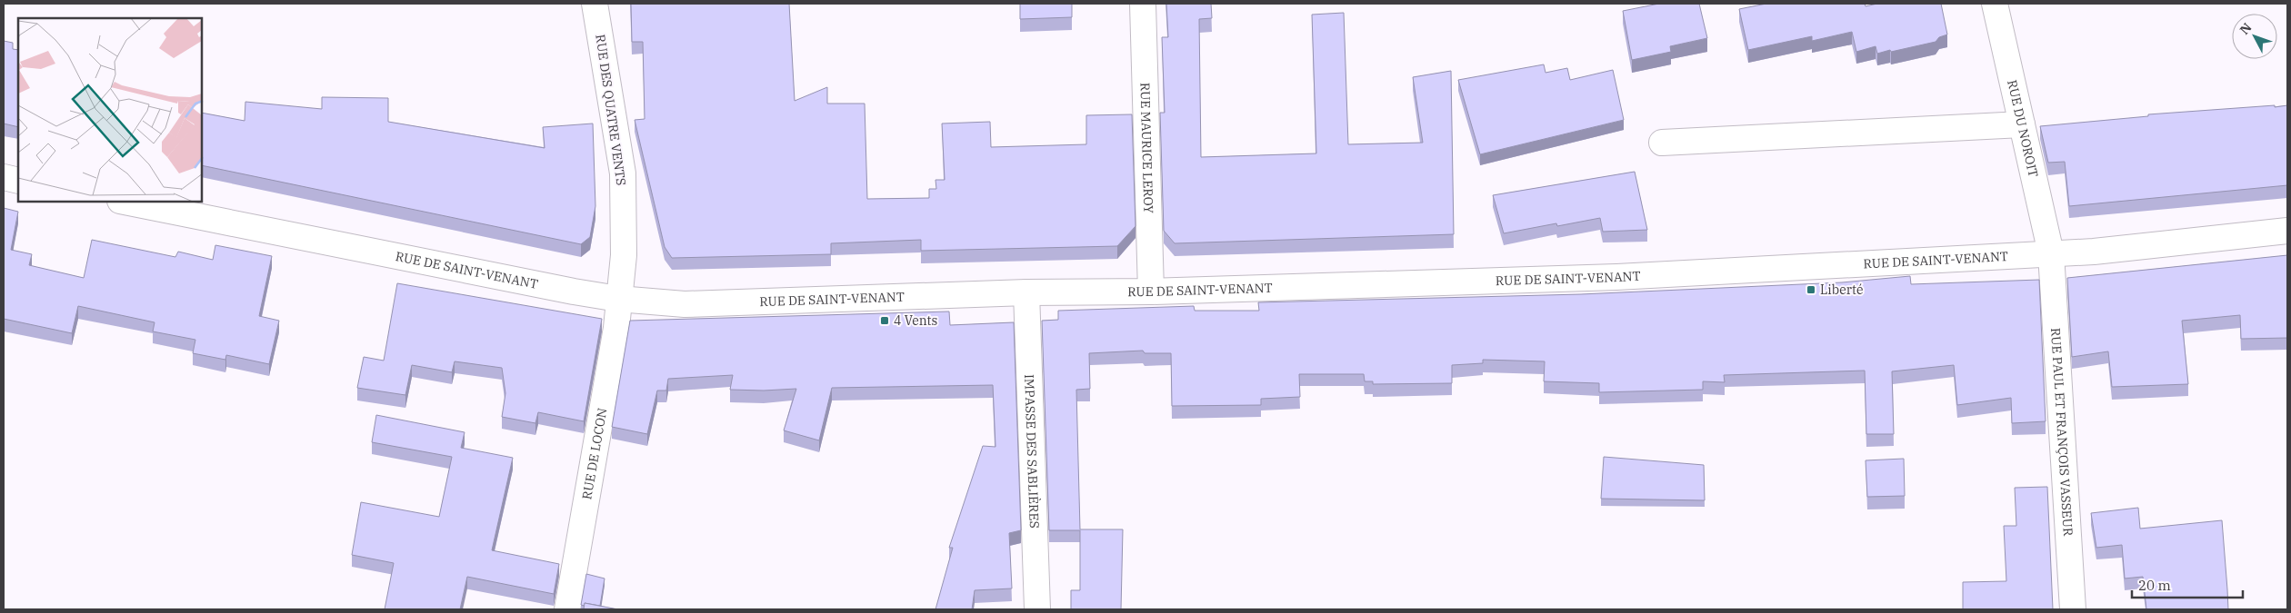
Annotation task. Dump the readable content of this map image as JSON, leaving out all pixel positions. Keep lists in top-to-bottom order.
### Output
{
  "streets": {
    "street": [
      "RUE DES QUATRE VENTS",
      "RUE DU NOROIT",
      "RUE MAURICE LEROY",
      "RUE DE SAINT-VENANT",
      "RUE PAUL ET FRANÇOIS VASSEUR",
      "IMPASSE DES SABLIÈRES",
      "RUE DE LOCON"
    ]
  },
  "crossings": [
    ["RUE DES QUATRE VENTS", "RUE DE SAINT-VENANT"],
    ["RUE DES QUATRE VENTS", "RUE DE LOCON"],
    ["RUE DU NOROIT", "RUE DE SAINT-VENANT"],
    ["RUE DU NOROIT", "RUE PAUL ET FRANÇOIS VASSEUR"],
    ["RUE MAURICE LEROY", "RUE DE SAINT-VENANT"],
    ["RUE DE SAINT-VENANT", "RUE PAUL ET FRANÇOIS VASSEUR"],
    ["RUE DE SAINT-VENANT", "IMPASSE DES SABLIÈRES"],
    ["RUE DE SAINT-VENANT", "RUE DE LOCON"]
  ],
  "places": {
    "transit": ["Liberté", "4 Vents"]
  },
  "scale_bar": "20 m",
  "north": "top left"
}
